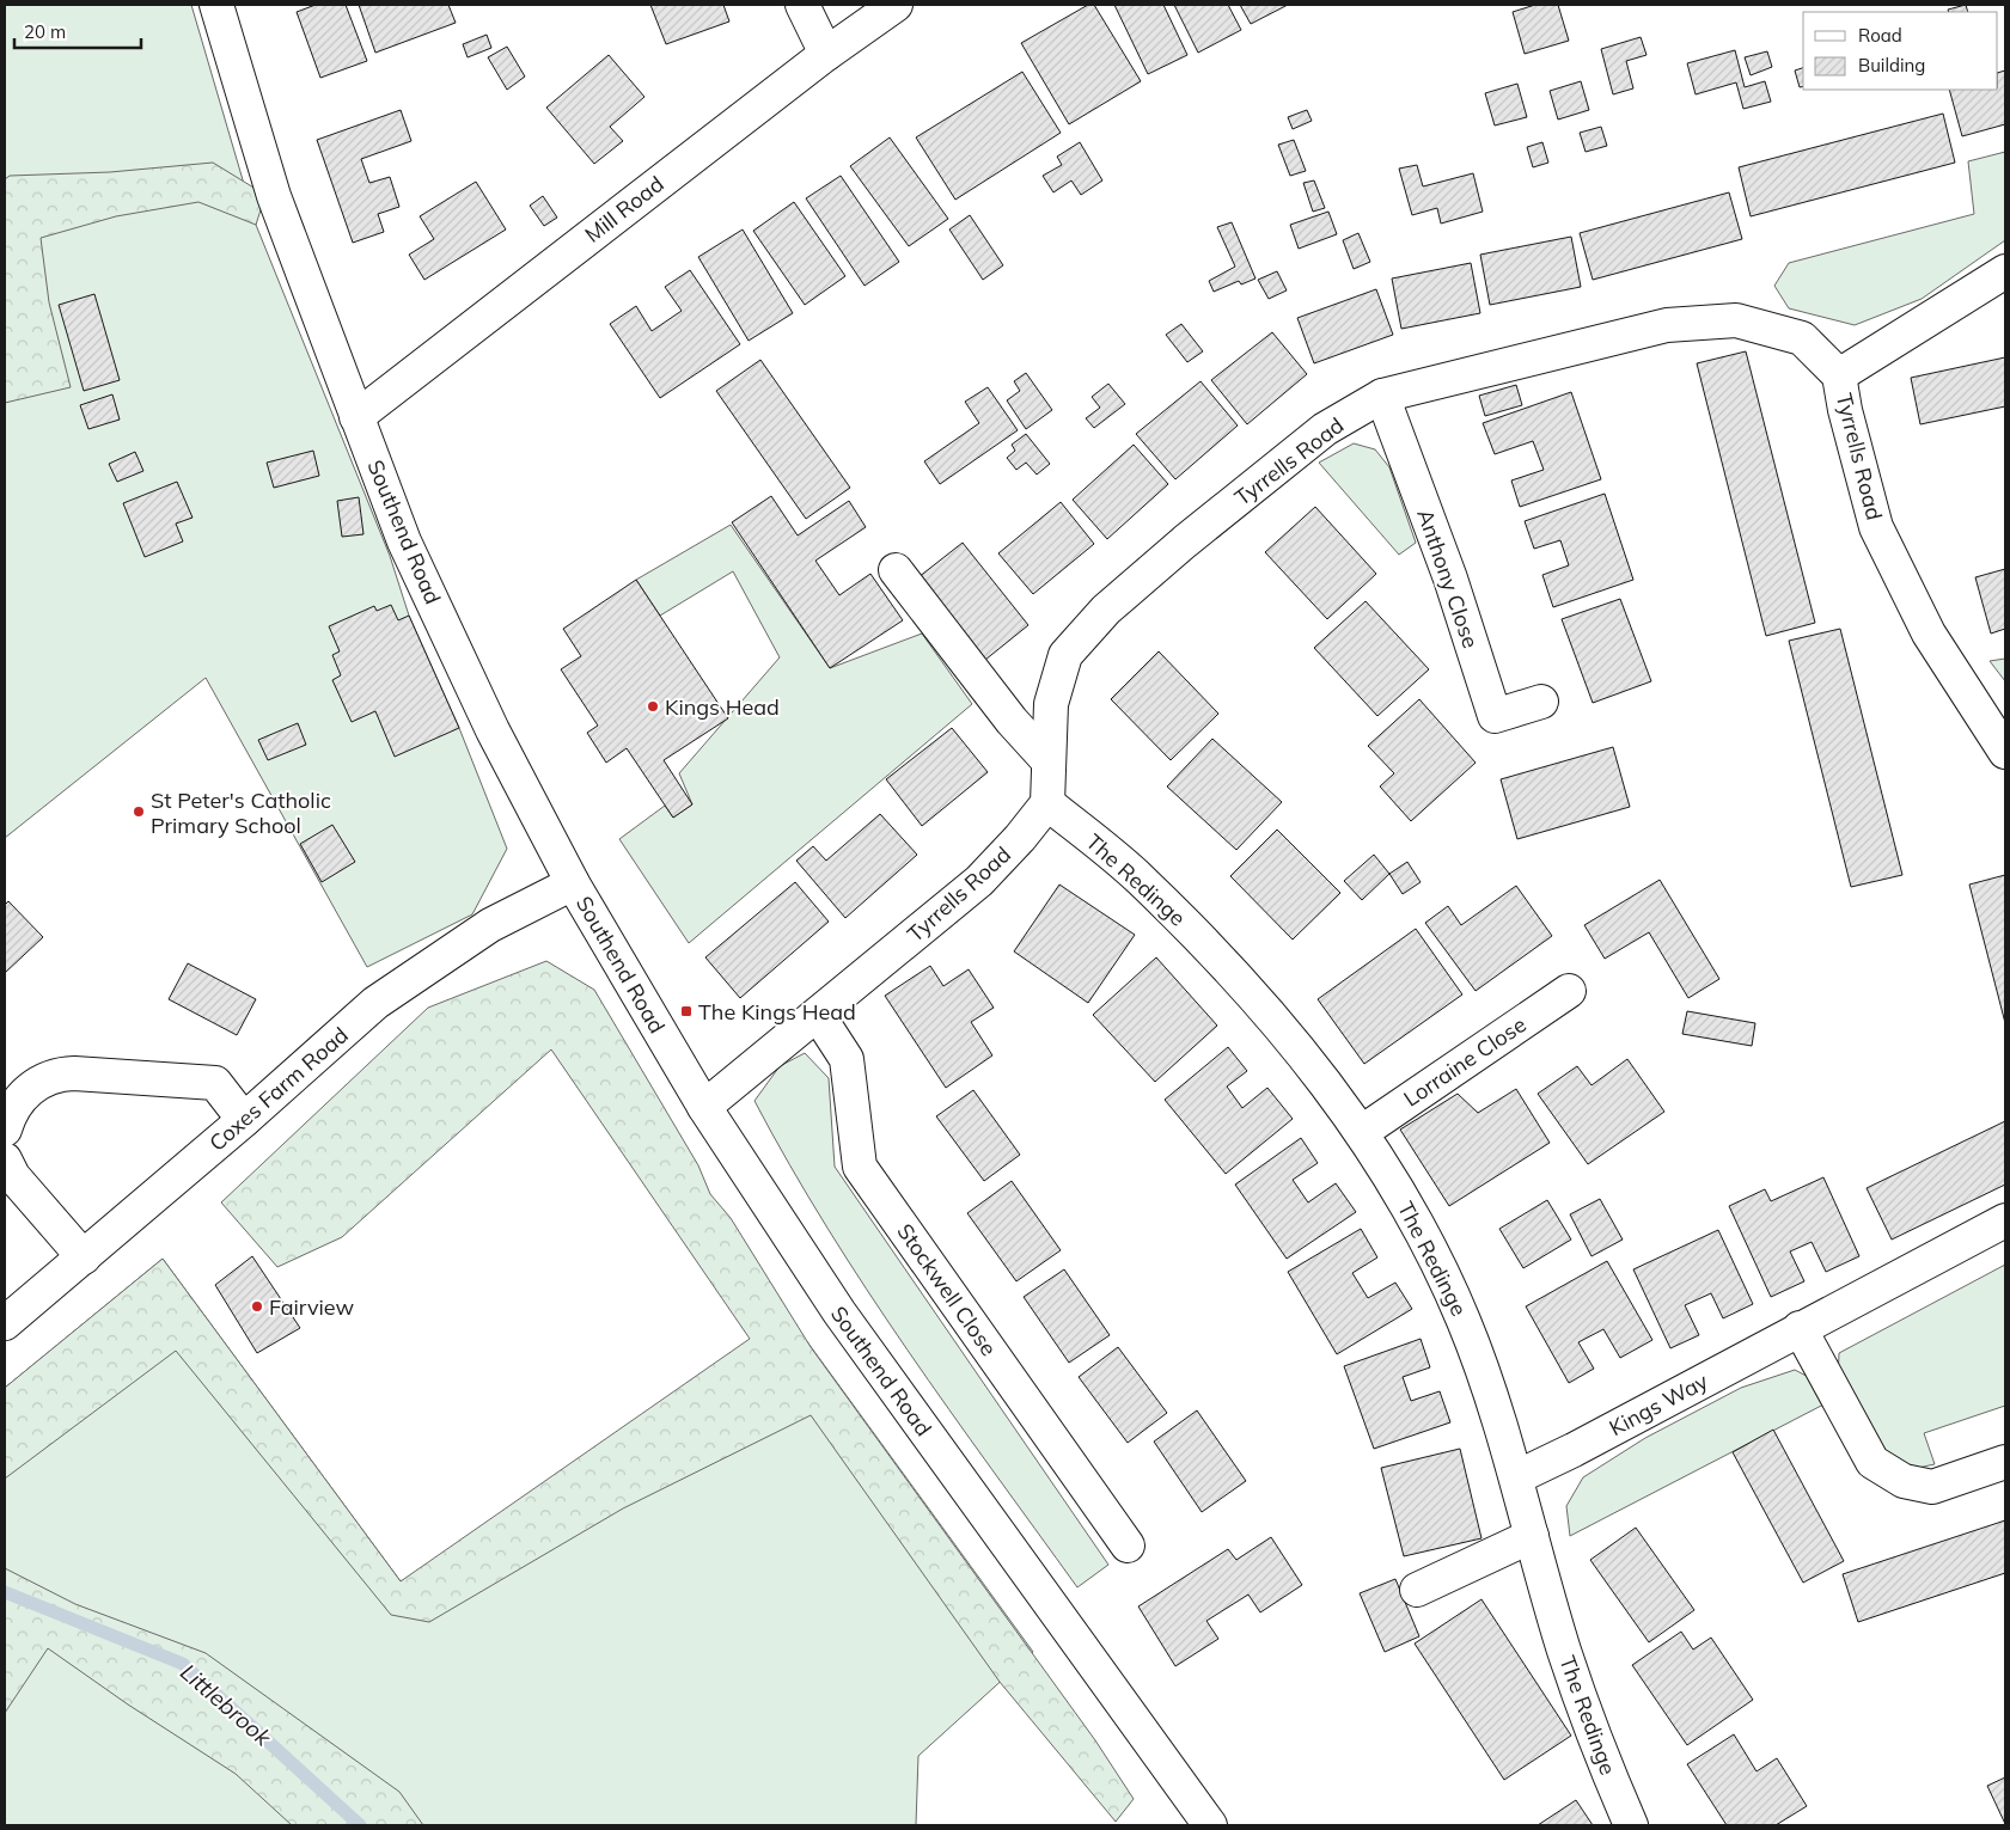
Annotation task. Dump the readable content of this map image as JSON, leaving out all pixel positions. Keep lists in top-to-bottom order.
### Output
{
  "streets": {
    "street": [
      "Mill Road",
      "Tyrrells Road",
      "Southend Road",
      "Anthony Close",
      "The Redinge",
      "Lorraine Close",
      "Coxes Farm Road",
      "Stockwell Close",
      "Kings Way"
    ]
  },
  "crossings": [
    ["Mill Road", "Southend Road"],
    ["Tyrrells Road", "Southend Road"],
    ["Tyrrells Road", "Anthony Close"],
    ["Tyrrells Road", "The Redinge"],
    ["Tyrrells Road", "Stockwell Close"],
    ["Southend Road", "Coxes Farm Road"],
    ["The Redinge", "Lorraine Close"],
    ["The Redinge", "Kings Way"]
  ],
  "water": ["Littlebrook"],
  "places": {
    "other": ["Kings Head", "St Peter's Catholic Primary School", "Fairview"],
    "transit": ["The Kings Head"]
  },
  "legend": ["Road", "Building"],
  "scale_bar": "20 m"
}
